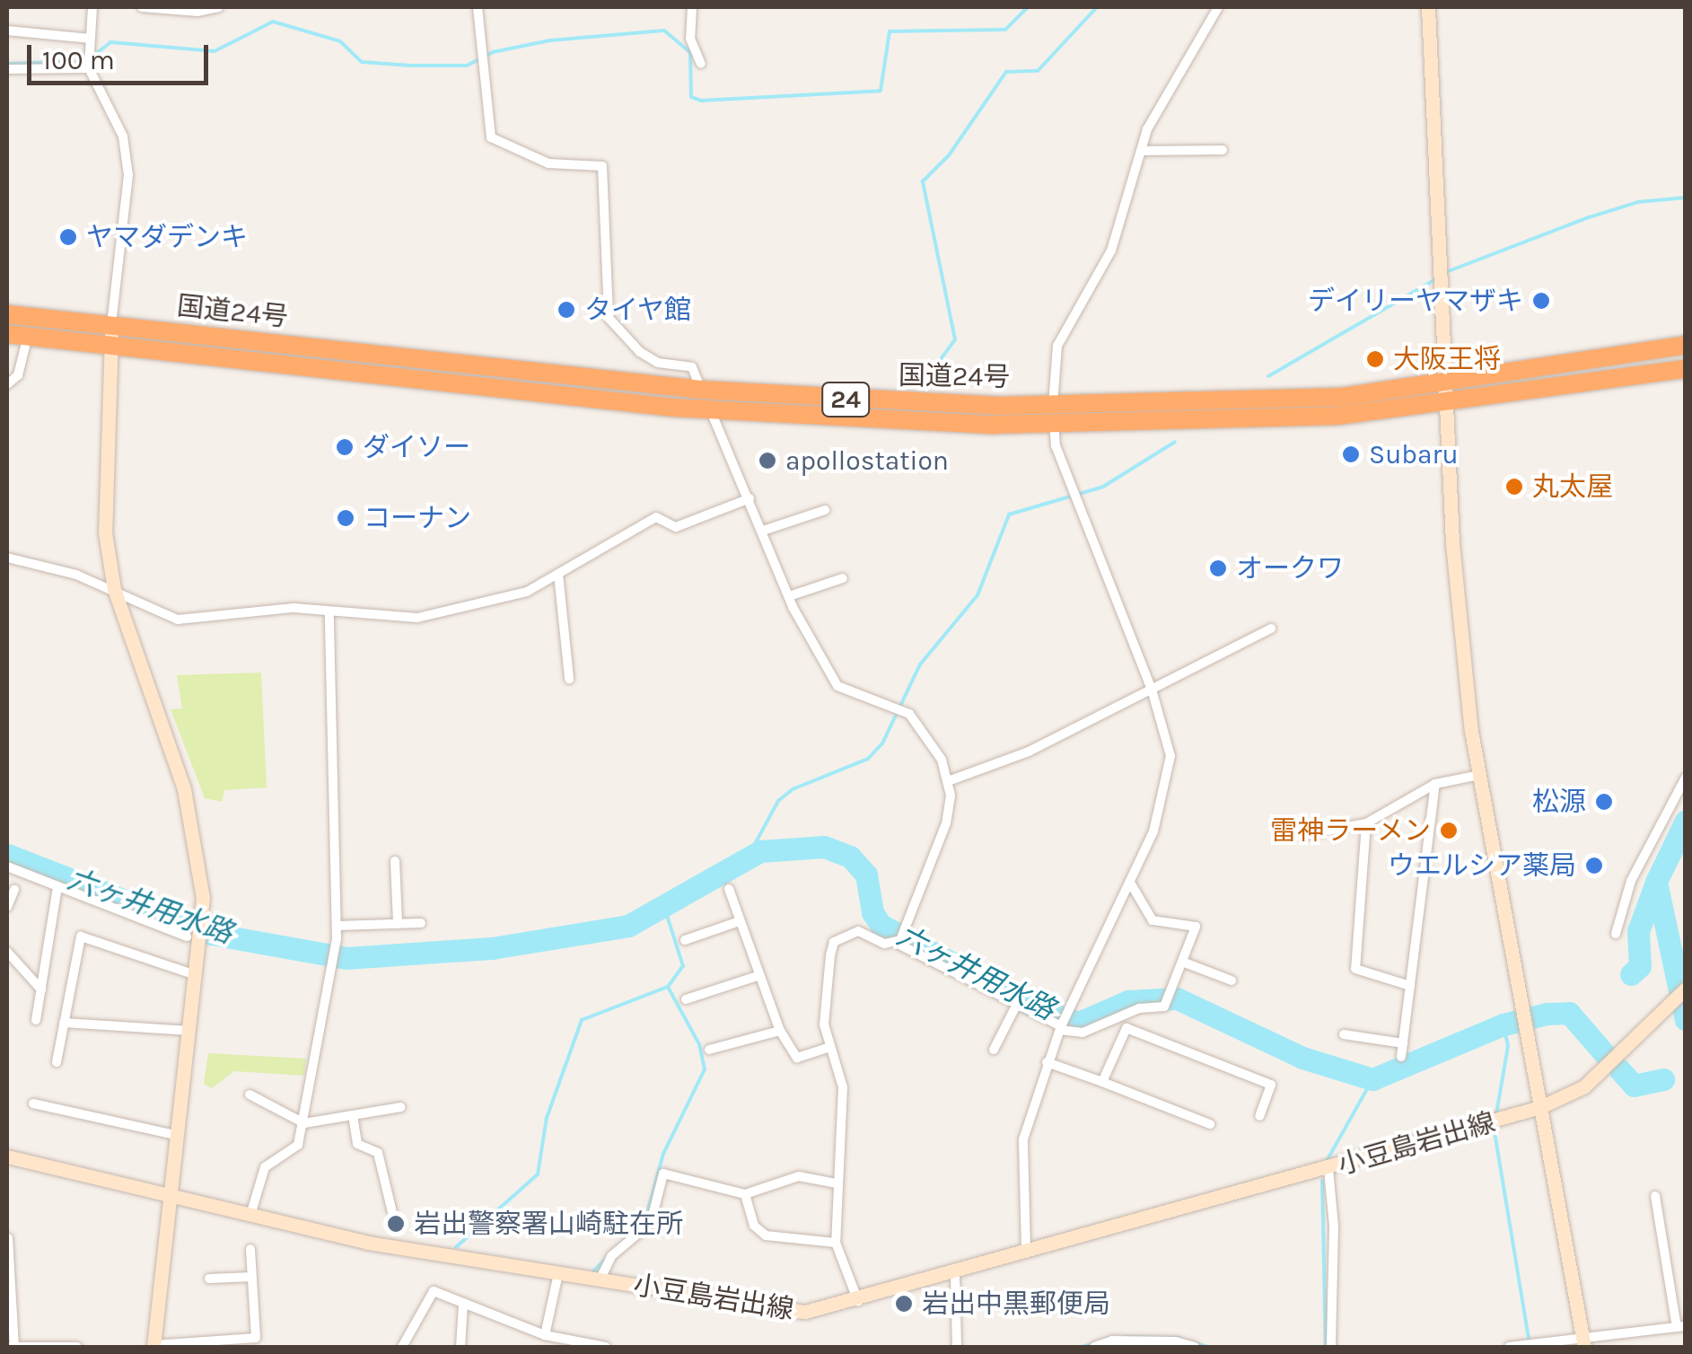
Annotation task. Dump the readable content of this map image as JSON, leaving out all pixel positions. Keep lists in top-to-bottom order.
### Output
{
  "streets": {
    "highway": ["国道24号", "24"],
    "street": ["小豆島岩出線"]
  },
  "water": ["六ヶ井用水路"],
  "places": [
    "ヤマダデンキ",
    "デイリーヤマザキ",
    "タイヤ館",
    "大阪王将",
    "ダイソー",
    "Subaru",
    "apollostation",
    "丸太屋",
    "コーナン",
    "オークワ",
    "松源",
    "雷神ラーメン",
    "ウエルシア薬局",
    "岩出警察署山崎駐在所",
    "岩出中黒郵便局"
  ],
  "scale_bar": "100 m"
}
